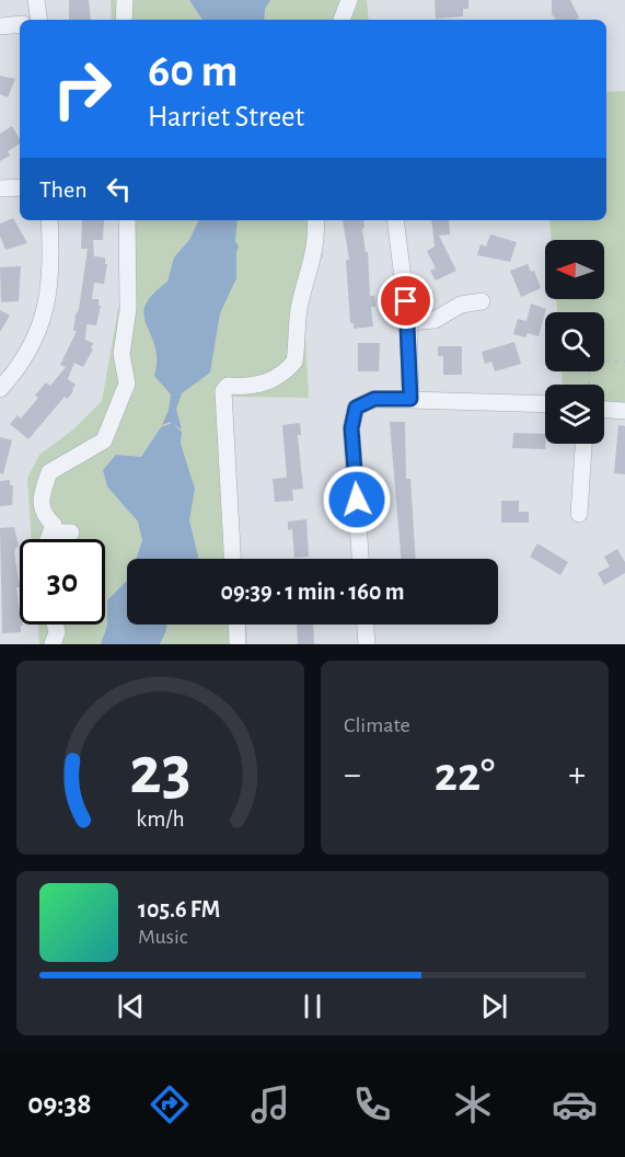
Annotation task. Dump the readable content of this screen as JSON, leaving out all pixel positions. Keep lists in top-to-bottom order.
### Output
{
  "north": "left",
  "page": {
    "turn": ["60 m", "Harriet Street"],
    "then": "Then",
    "limit": "30",
    "trip": "09:39 · 1 min · 160 m",
    "tile": "Climate",
    "heat": ["−", "22°", "+"],
    "song": ["105.6 FM", "Music"],
    "tabs": "09:38",
    "gauge": ["23", "km/h"]
  }
}
